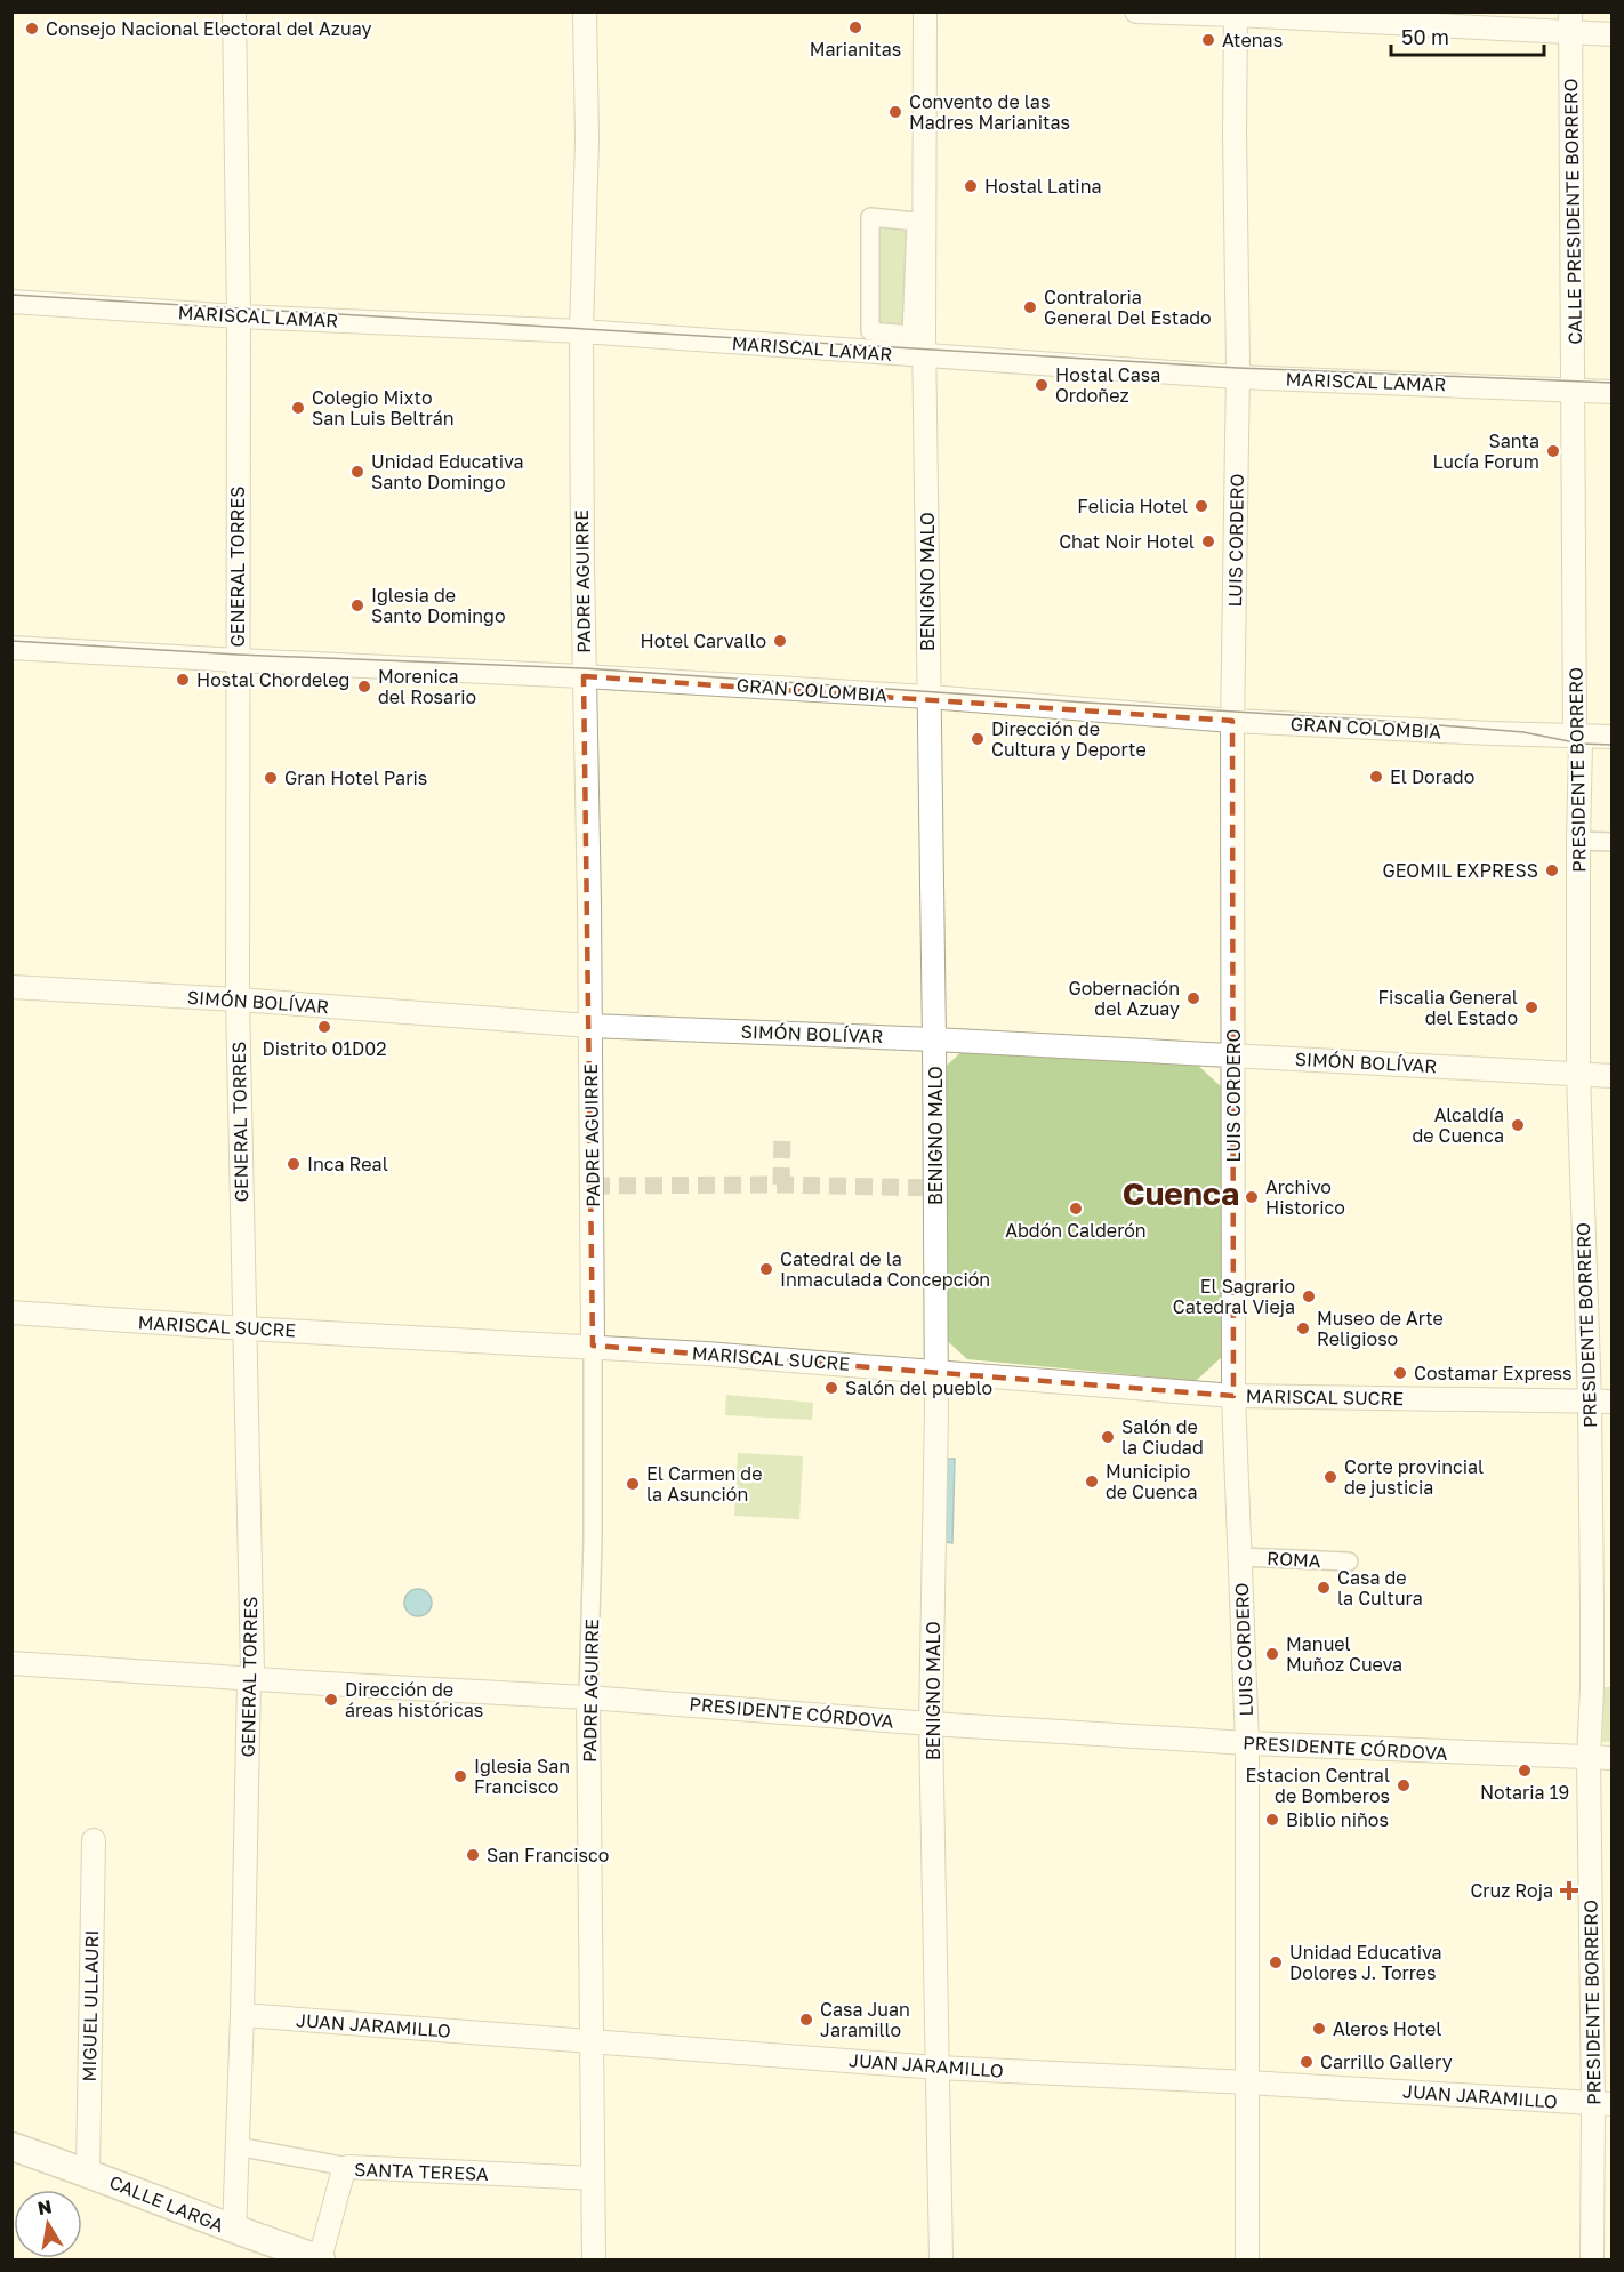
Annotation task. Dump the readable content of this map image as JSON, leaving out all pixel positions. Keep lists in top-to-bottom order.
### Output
{
  "streets": {
    "street": [
      "CALLE PRESIDENTE BORRERO",
      "MARISCAL LAMAR",
      "LUIS CORDERO",
      "GENERAL TORRES",
      "PADRE AGUIRRE",
      "BENIGNO MALO",
      "GRAN COLOMBIA",
      "PRESIDENTE BORRERO",
      "SIMÓN BOLÍVAR",
      "MARISCAL SUCRE",
      "ROMA",
      "PRESIDENTE CÓRDOVA",
      "MIGUEL ULLAURI",
      "JUAN JARAMILLO",
      "SANTA TERESA",
      "CALLE LARGA"
    ]
  },
  "crossings": [
    ["CALLE PRESIDENTE BORRERO", "MARISCAL LAMAR"],
    ["CALLE PRESIDENTE BORRERO", "PRESIDENTE BORRERO"],
    ["MARISCAL LAMAR", "LUIS CORDERO"],
    ["MARISCAL LAMAR", "GENERAL TORRES"],
    ["MARISCAL LAMAR", "PADRE AGUIRRE"],
    ["MARISCAL LAMAR", "BENIGNO MALO"],
    ["MARISCAL LAMAR", "PRESIDENTE BORRERO"],
    ["LUIS CORDERO", "GRAN COLOMBIA"],
    ["LUIS CORDERO", "SIMÓN BOLÍVAR"],
    ["LUIS CORDERO", "MARISCAL SUCRE"],
    ["LUIS CORDERO", "ROMA"],
    ["LUIS CORDERO", "PRESIDENTE CÓRDOVA"],
    ["LUIS CORDERO", "JUAN JARAMILLO"],
    ["GENERAL TORRES", "GRAN COLOMBIA"],
    ["GENERAL TORRES", "SIMÓN BOLÍVAR"],
    ["GENERAL TORRES", "MARISCAL SUCRE"],
    ["GENERAL TORRES", "PRESIDENTE CÓRDOVA"],
    ["GENERAL TORRES", "JUAN JARAMILLO"],
    ["GENERAL TORRES", "CALLE LARGA"],
    ["PADRE AGUIRRE", "GRAN COLOMBIA"],
    ["PADRE AGUIRRE", "SIMÓN BOLÍVAR"],
    ["PADRE AGUIRRE", "MARISCAL SUCRE"],
    ["PADRE AGUIRRE", "PRESIDENTE CÓRDOVA"],
    ["PADRE AGUIRRE", "JUAN JARAMILLO"],
    ["PADRE AGUIRRE", "SANTA TERESA"],
    ["BENIGNO MALO", "GRAN COLOMBIA"],
    ["BENIGNO MALO", "SIMÓN BOLÍVAR"],
    ["BENIGNO MALO", "MARISCAL SUCRE"],
    ["BENIGNO MALO", "PRESIDENTE CÓRDOVA"],
    ["BENIGNO MALO", "JUAN JARAMILLO"],
    ["GRAN COLOMBIA", "PRESIDENTE BORRERO"],
    ["PRESIDENTE BORRERO", "SIMÓN BOLÍVAR"],
    ["PRESIDENTE BORRERO", "MARISCAL SUCRE"],
    ["PRESIDENTE BORRERO", "PRESIDENTE CÓRDOVA"],
    ["PRESIDENTE BORRERO", "JUAN JARAMILLO"],
    ["MIGUEL ULLAURI", "CALLE LARGA"],
    ["SANTA TERESA", "CALLE LARGA"]
  ],
  "districts": ["Cuenca"],
  "places": {
    "other": [
      "Marianitas",
      "Consejo Nacional Electoral del Azuay",
      "Atenas",
      "Convento de las Madres Marianitas",
      "Hostal Latina",
      "Contraloria General Del Estado",
      "Hostal Casa Ordoñez",
      "Colegio Mixto San Luis Beltrán",
      "Santa Lucía Forum",
      "Unidad Educativa Santo Domingo",
      "Felicia Hotel",
      "Chat Noir Hotel",
      "Iglesia de Santo Domingo",
      "Hotel Carvallo",
      "Hostal Chordeleg",
      "Morenica del Rosario",
      "Dirección de Cultura y Deporte",
      "El Dorado",
      "Gran Hotel Paris",
      "GEOMIL EXPRESS",
      "Gobernación del Azuay",
      "Fiscalia General del Estado",
      "Distrito 01D02",
      "Alcaldía de Cuenca",
      "Inca Real",
      "Archivo Historico",
      "Abdón Calderón",
      "Catedral de la Inmaculada Concepción",
      "El Sagrario Catedral Vieja",
      "Museo de Arte Religioso",
      "Costamar Express",
      "Salón del pueblo",
      "Salón de la Ciudad",
      "Corte provincial de justicia",
      "Municipio de Cuenca",
      "El Carmen de la Asunción",
      "Casa de la Cultura",
      "Manuel Muñoz Cueva",
      "Dirección de áreas históricas",
      "Notaria 19",
      "Iglesia San Francisco",
      "Estacion Central de Bomberos",
      "Biblio niños",
      "San Francisco",
      "Unidad Educativa Dolores J. Torres",
      "Casa Juan Jaramillo",
      "Aleros Hotel",
      "Carrillo Gallery"
    ],
    "health": ["Cruz Roja"]
  },
  "scale_bar": "50 m",
  "north": "top"
}
